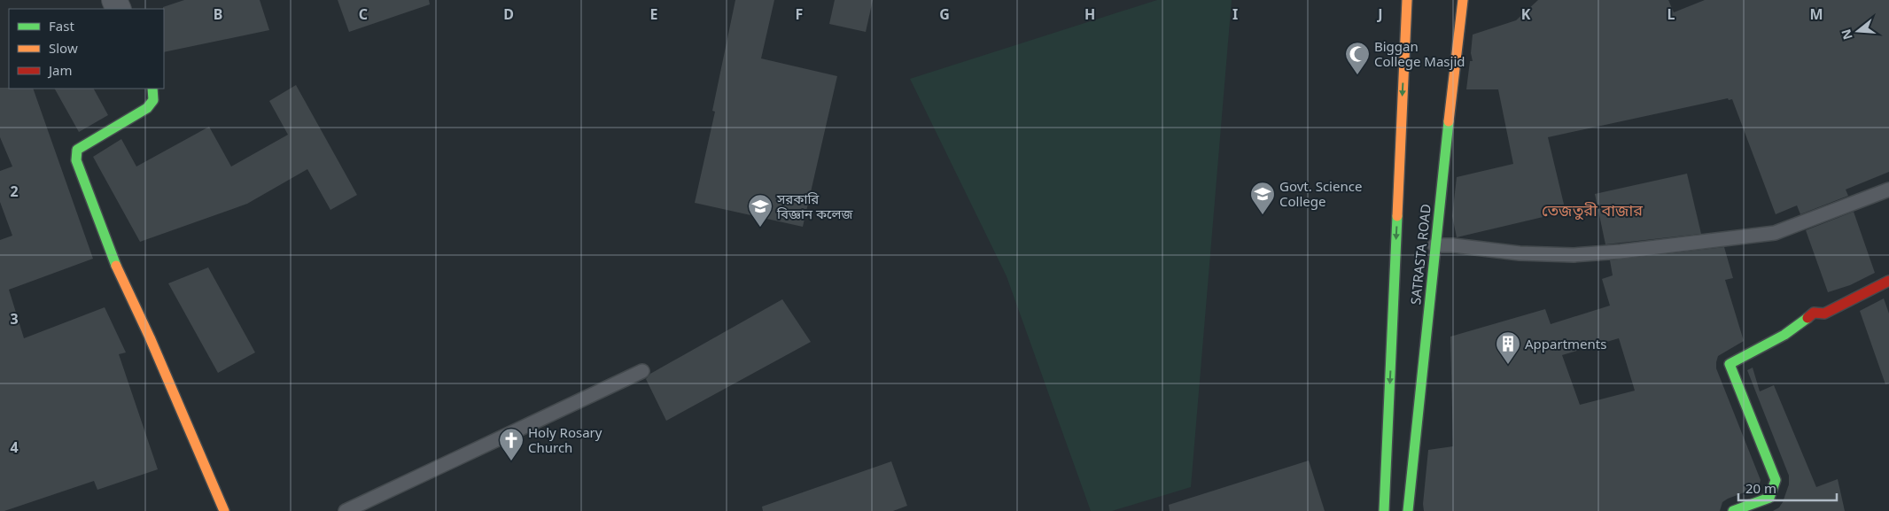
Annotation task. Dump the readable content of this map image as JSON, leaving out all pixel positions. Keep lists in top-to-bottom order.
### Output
{
  "streets": {
    "main road": ["SATRASTA ROAD"]
  },
  "districts": ["তেজতুরী বাজার"],
  "places": {
    "mosque": ["Biggan College Masjid"],
    "school or university": ["Govt. Science College", "সরকারি বিজ্ঞান কলেজ"],
    "building": ["Appartments"],
    "church": ["Holy Rosary Church"]
  },
  "legend": ["Fast", "Slow", "Jam"],
  "scale_bar": "20 m",
  "north": "left",
  "grid": {
    "columns": [
      "B",
      "C",
      "D",
      "E",
      "F",
      "G",
      "H",
      "I",
      "J",
      "K",
      "L",
      "M"
    ],
    "rows": ["2", "3", "4"]
  }
}
